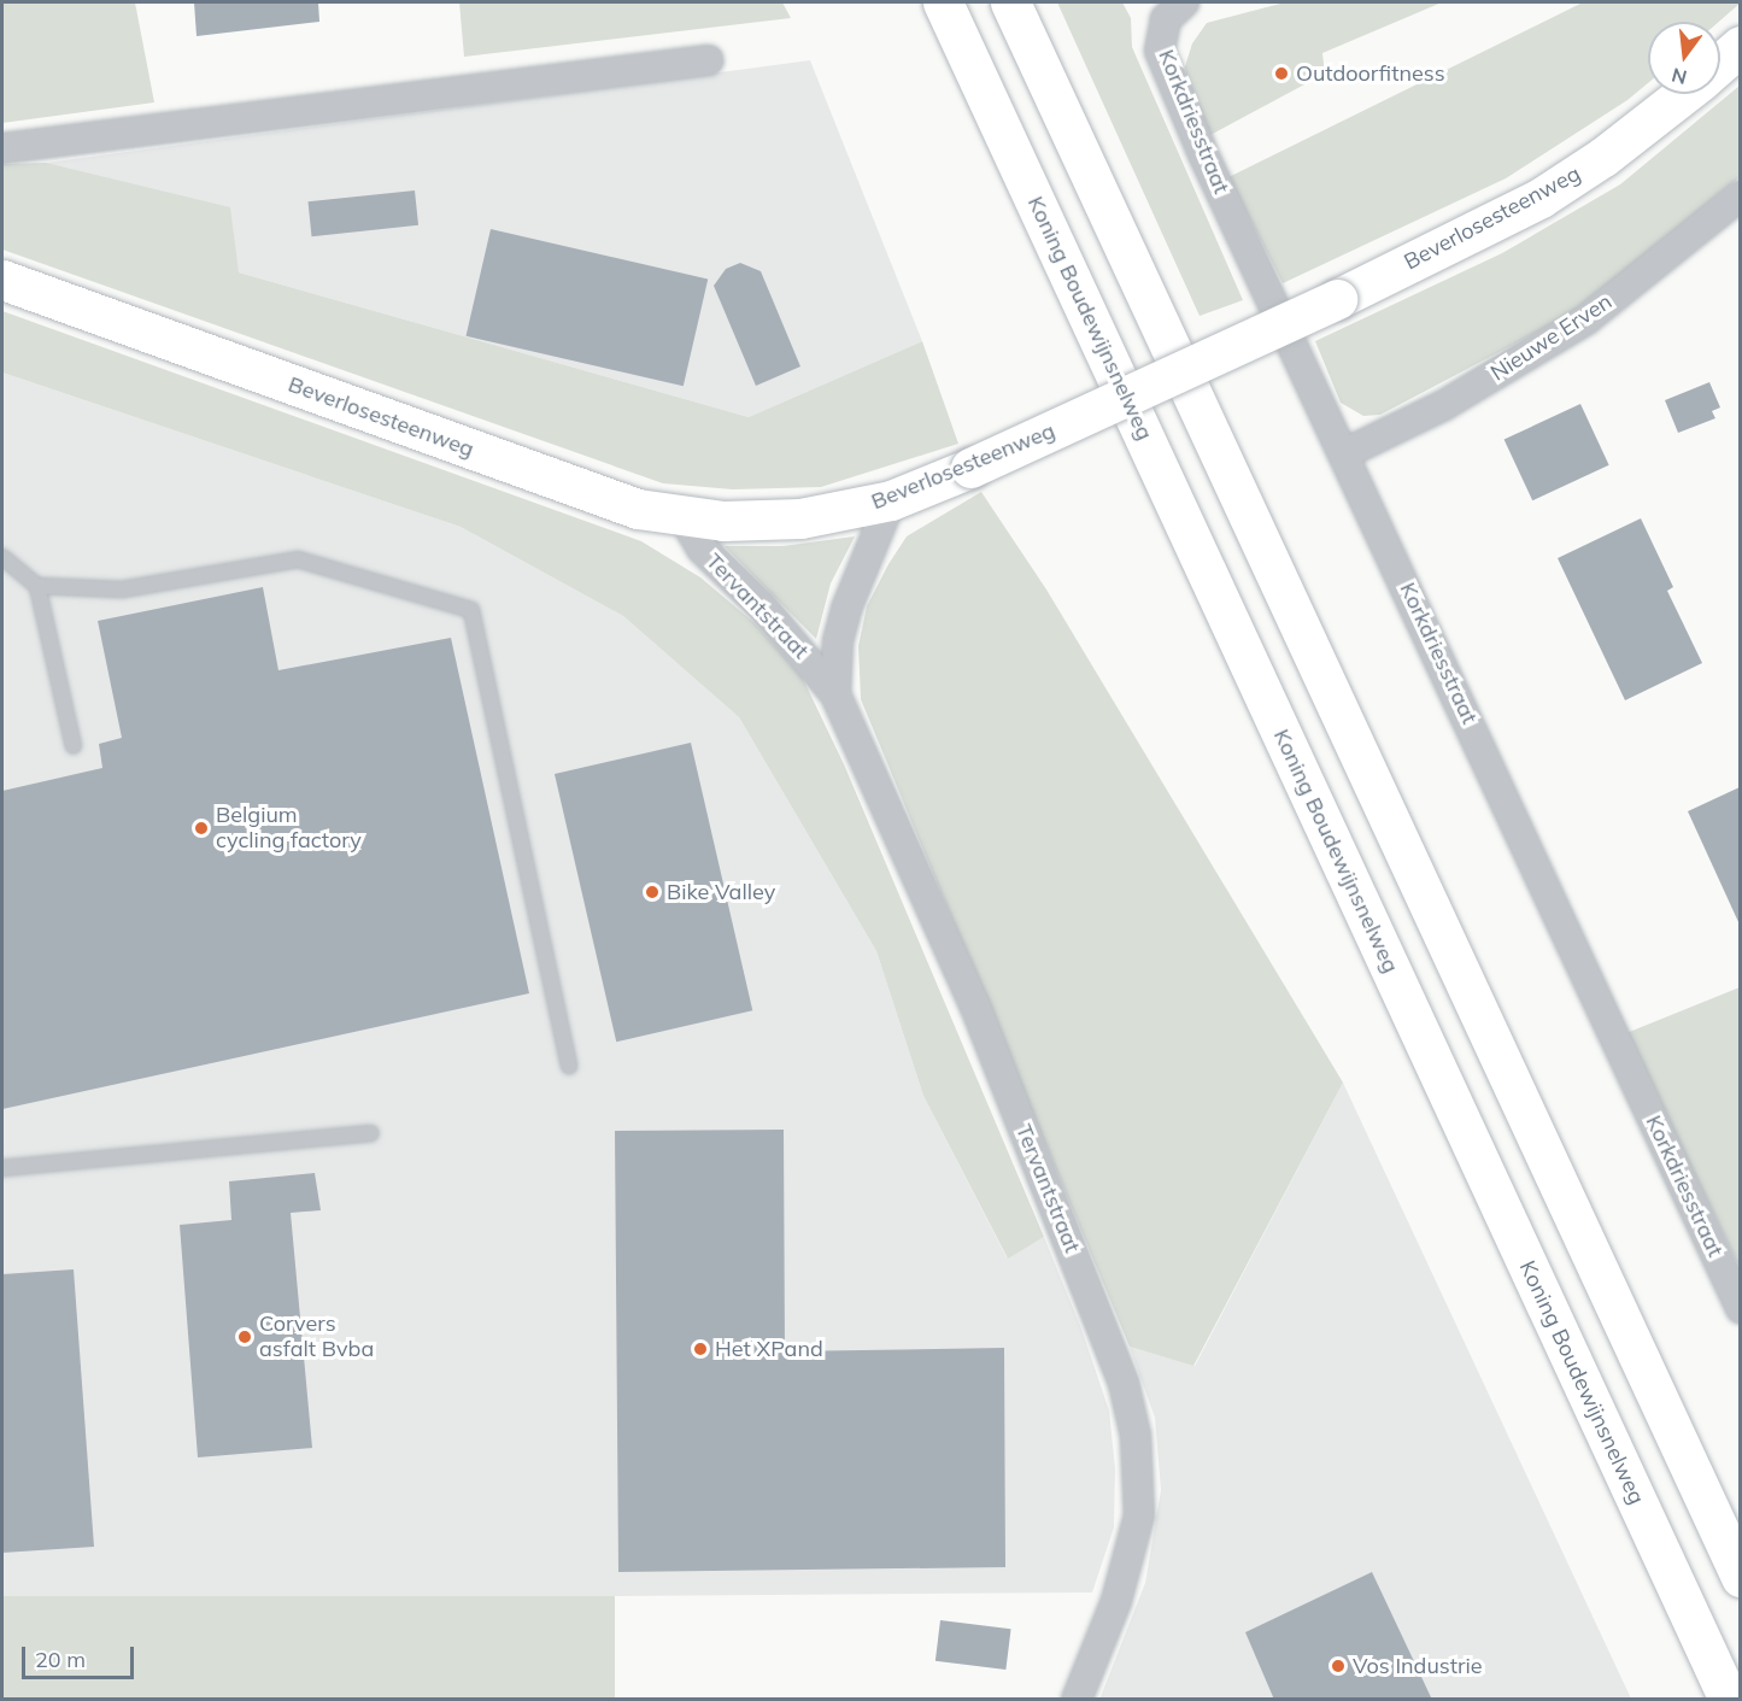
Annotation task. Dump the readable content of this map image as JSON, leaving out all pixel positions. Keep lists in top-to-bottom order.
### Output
{
  "streets": {
    "main road": ["Beverlosesteenweg", "Koning Boudewijnsnelweg"],
    "street": ["Korkdriesstraat", "Nieuwe Erven", "Tervantstraat"]
  },
  "crossings": [
    ["Korkdriesstraat", "Nieuwe Erven"],
    ["Beverlosesteenweg", "Tervantstraat"]
  ],
  "places": [
    "Outdoorfitness",
    "Belgium cycling factory",
    "Bike Valley",
    "Corvers asfalt Bvba",
    "Het XPand",
    "Vos Industrie"
  ],
  "scale_bar": "20 m",
  "north": "bottom"
}
